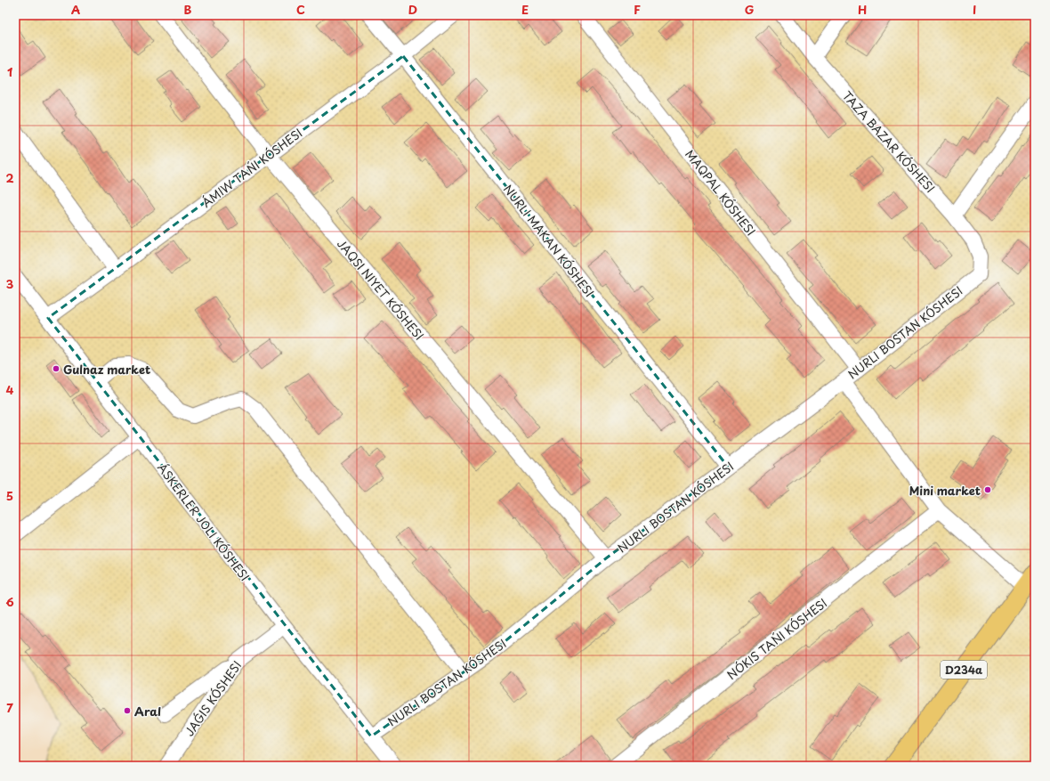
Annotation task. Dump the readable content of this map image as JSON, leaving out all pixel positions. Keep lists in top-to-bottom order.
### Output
{
  "streets": {
    "main road": ["D234a"],
    "street": ["TAZA BAZAR KÓSHESI", "MAQPAL KÓSHESI"]
  },
  "crossings": [
    ["TAZA BAZAR KÓSHESI", "MAQPAL KÓSHESI"]
  ],
  "places": ["Gulnaz market", "Mini market", "Aral"],
  "grid": {
    "columns": [
      "A",
      "B",
      "C",
      "D",
      "E",
      "F",
      "G",
      "H",
      "I"
    ],
    "rows": [
      "1",
      "2",
      "3",
      "4",
      "5",
      "6",
      "7"
    ]
  }
}
